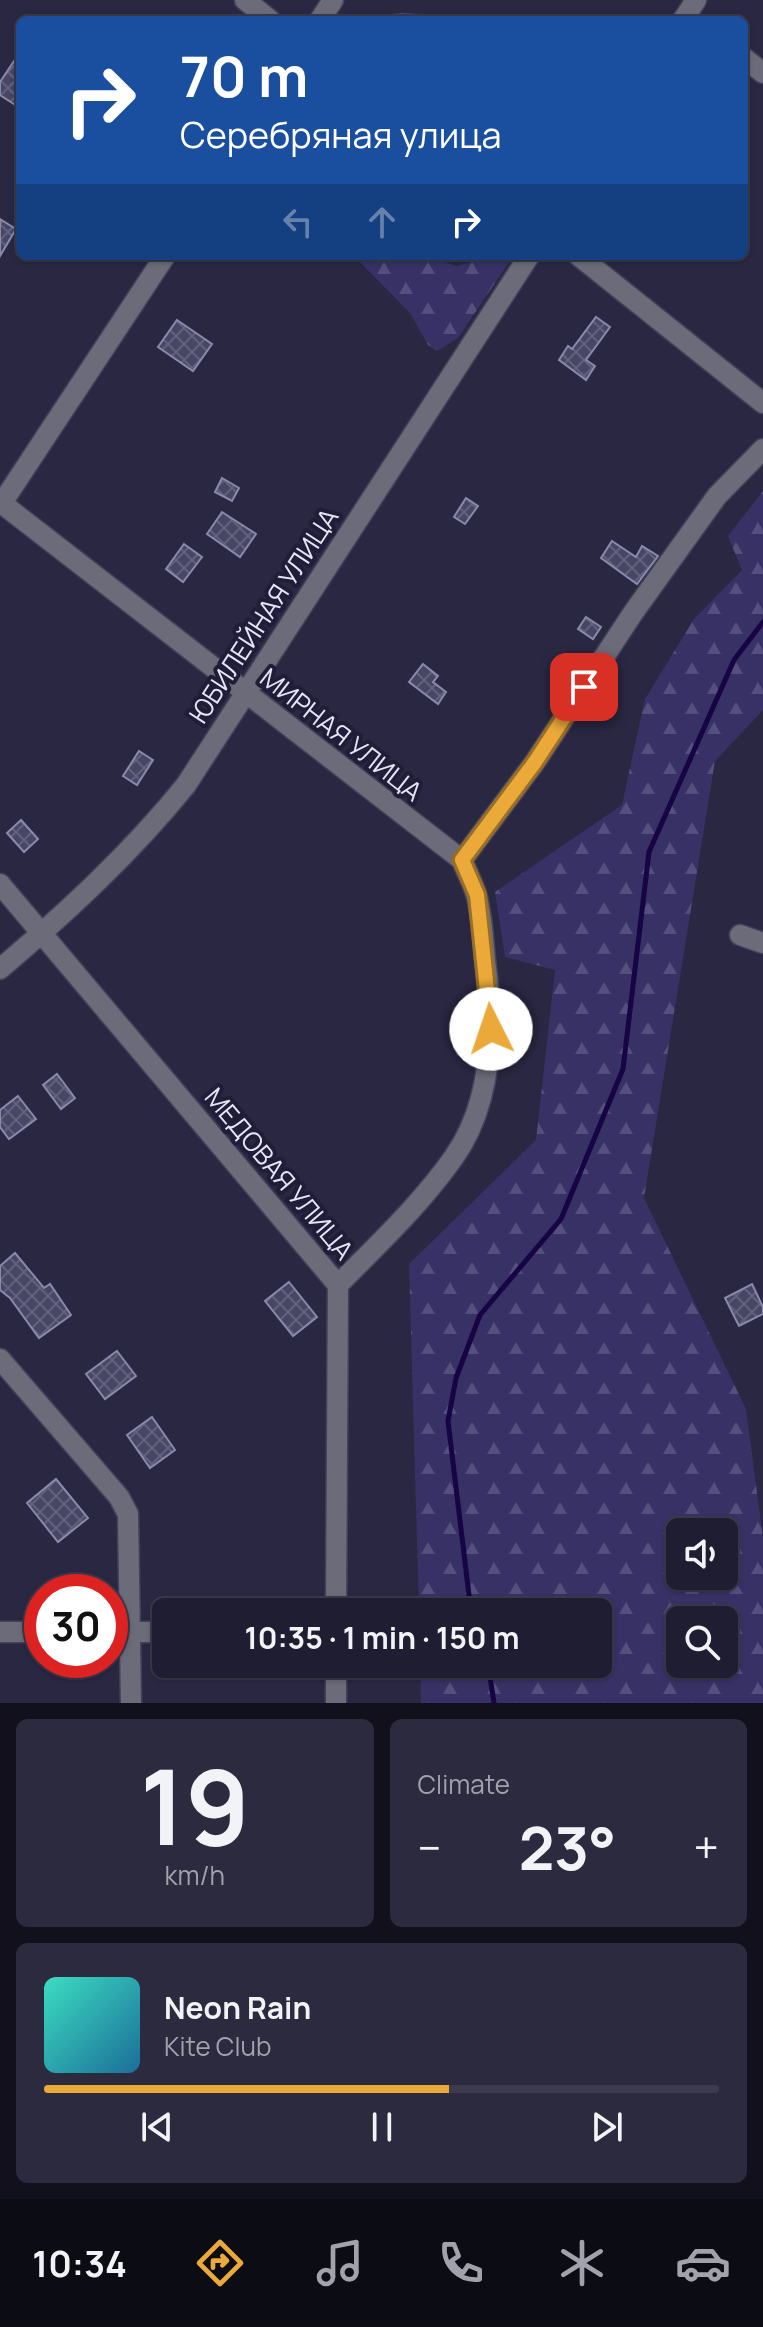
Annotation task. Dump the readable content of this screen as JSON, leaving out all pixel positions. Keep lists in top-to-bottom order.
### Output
{
  "streets": {
    "street": ["ЮБИЛЕЙНАЯ УЛИЦА", "МИРНАЯ УЛИЦА", "МЕДОВАЯ УЛИЦА"]
  },
  "crossings": [
    ["ЮБИЛЕЙНАЯ УЛИЦА", "МИРНАЯ УЛИЦА"],
    ["ЮБИЛЕЙНАЯ УЛИЦА", "МЕДОВАЯ УЛИЦА"]
  ],
  "page": {
    "turn": ["70 m", "Серебряная улица"],
    "limit": "30",
    "trip": "10:35 · 1 min · 150 m",
    "tile": [
      ["19", "km/h"],
      "Climate"
    ],
    "heat": ["−", "23°", "+"],
    "song": ["Neon Rain", "Kite Club"],
    "tabs": "10:34"
  }
}
